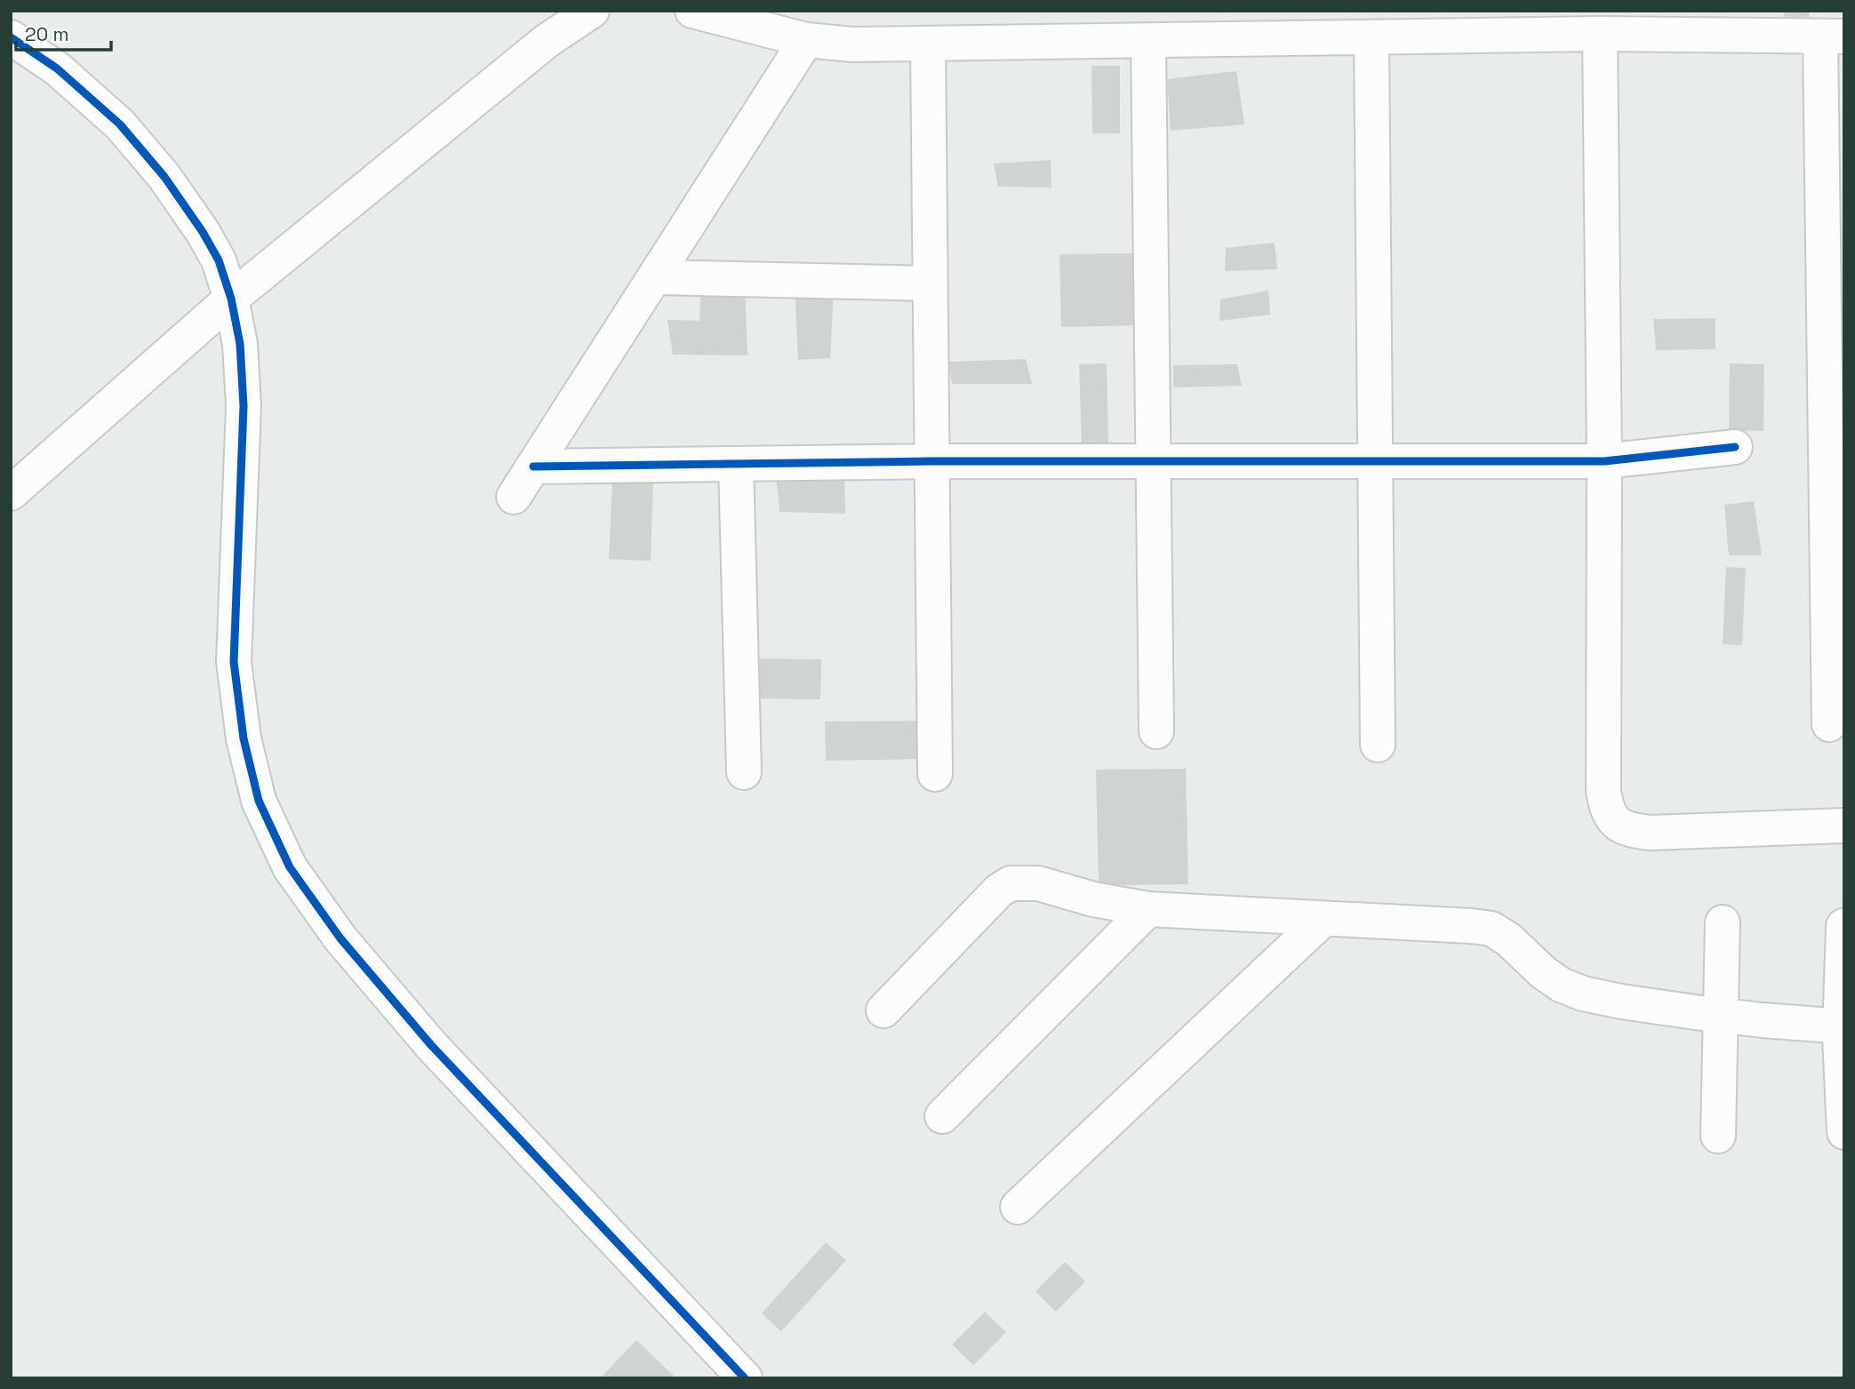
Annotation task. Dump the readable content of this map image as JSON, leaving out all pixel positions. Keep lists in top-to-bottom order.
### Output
{
  "scale_bar": "20 m"
}
